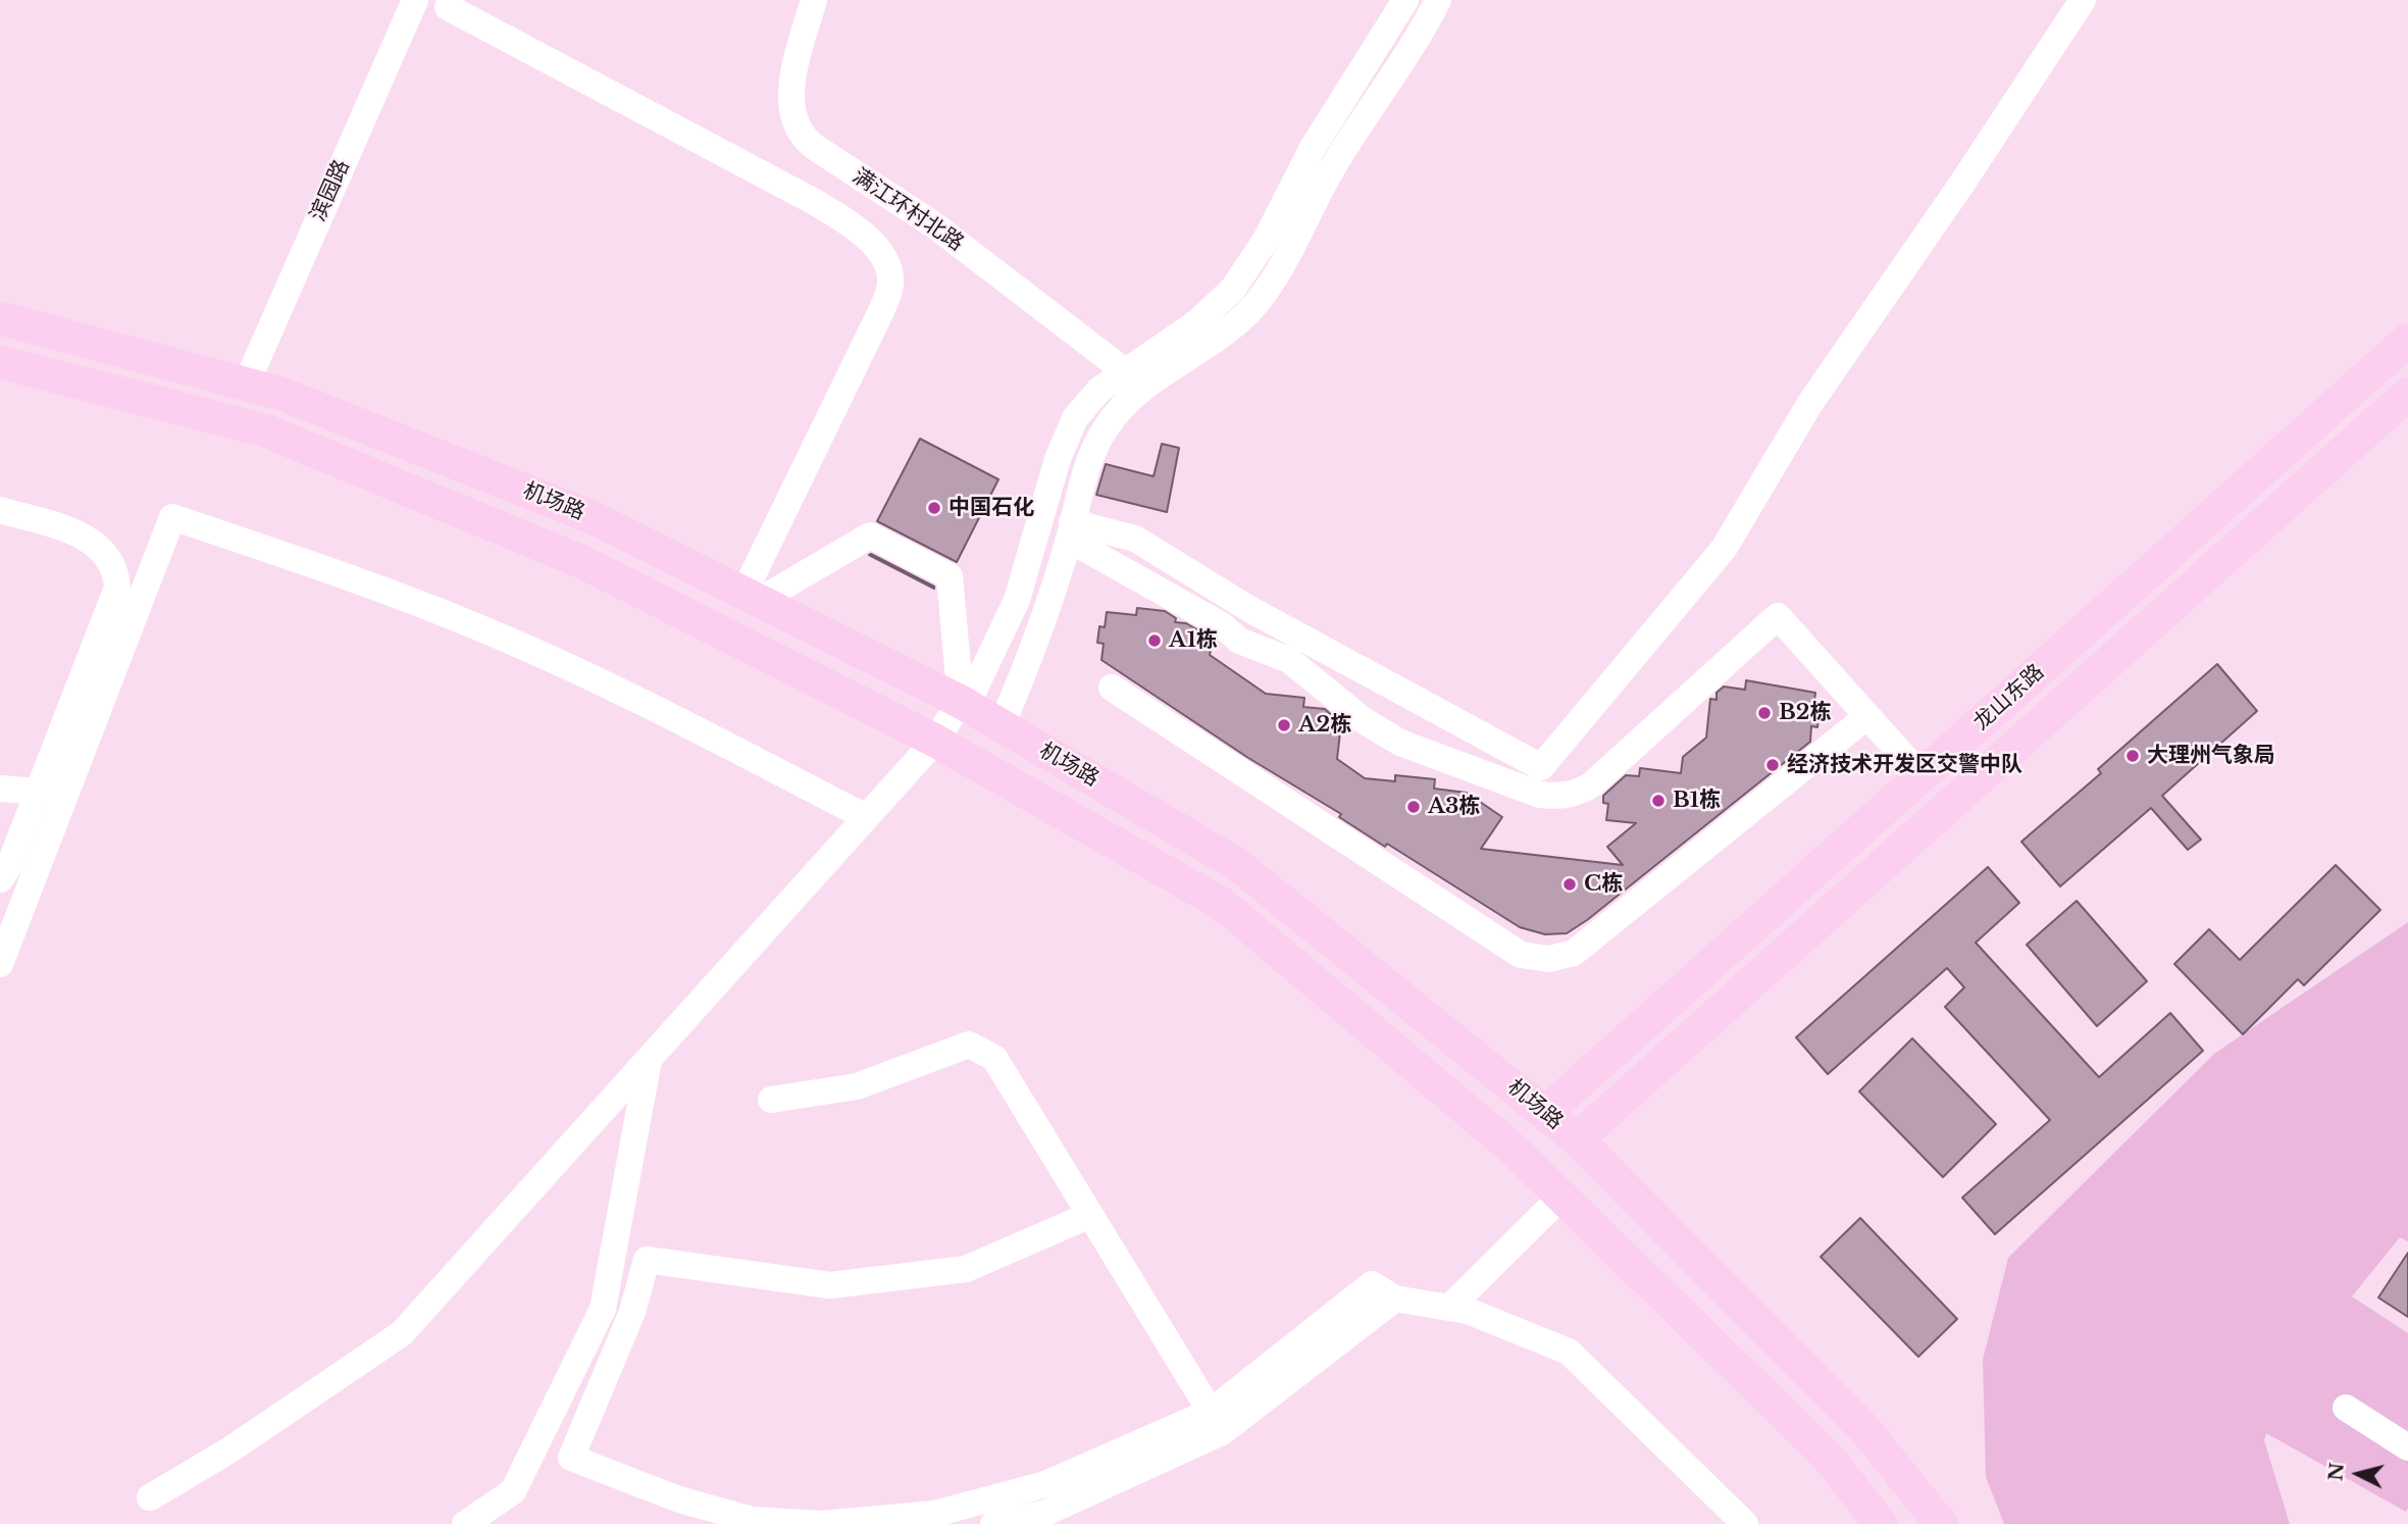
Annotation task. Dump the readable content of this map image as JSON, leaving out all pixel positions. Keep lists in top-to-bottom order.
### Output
{
  "streets": {
    "main road": ["机场路", "龙山东路"],
    "street": ["滨园路", "满江环村北路"]
  },
  "crossings": [
    ["滨园路", "机场路"],
    ["机场路", "龙山东路"]
  ],
  "places": [
    "中国石化",
    "A1栋",
    "B2栋",
    "A2栋",
    "大理州气象局",
    "经济技术开发区交警中队",
    "B1栋",
    "A3栋",
    "C栋"
  ],
  "north": "left"
}
